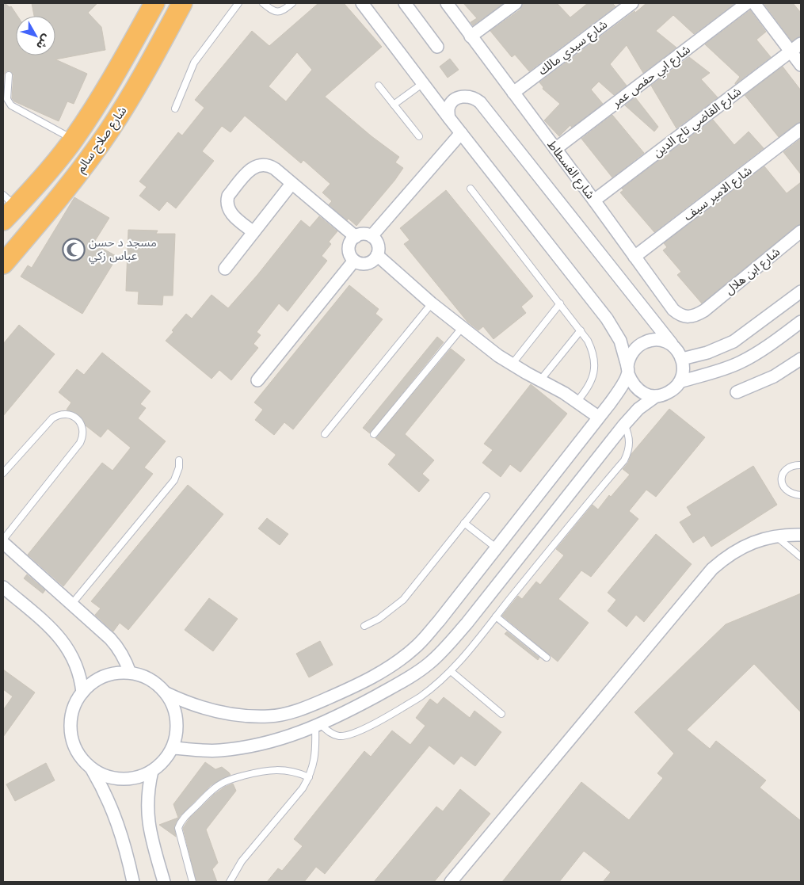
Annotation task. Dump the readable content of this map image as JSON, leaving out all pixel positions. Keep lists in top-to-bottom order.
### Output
{
  "streets": {
    "highway": ["شارع صلاح سالم"],
    "street": [
      "شارع سيدي مالك",
      "شارع ابي حفص عمر",
      "شارع القاضي تاج الدين",
      "شارع الفسطاط",
      "شارع الامير سيف",
      "شارع ابن هلال"
    ]
  },
  "crossings": [
    ["شارع سيدي مالك", "شارع الفسطاط"],
    ["شارع ابي حفص عمر", "شارع الفسطاط"],
    ["شارع القاضي تاج الدين", "شارع الفسطاط"],
    ["شارع الفسطاط", "شارع الامير سيف"],
    ["شارع الفسطاط", "شارع ابن هلال"]
  ],
  "places": {
    "mosque": ["مسجد د حسن عباس زكي"]
  },
  "north": "bottom right"
}
